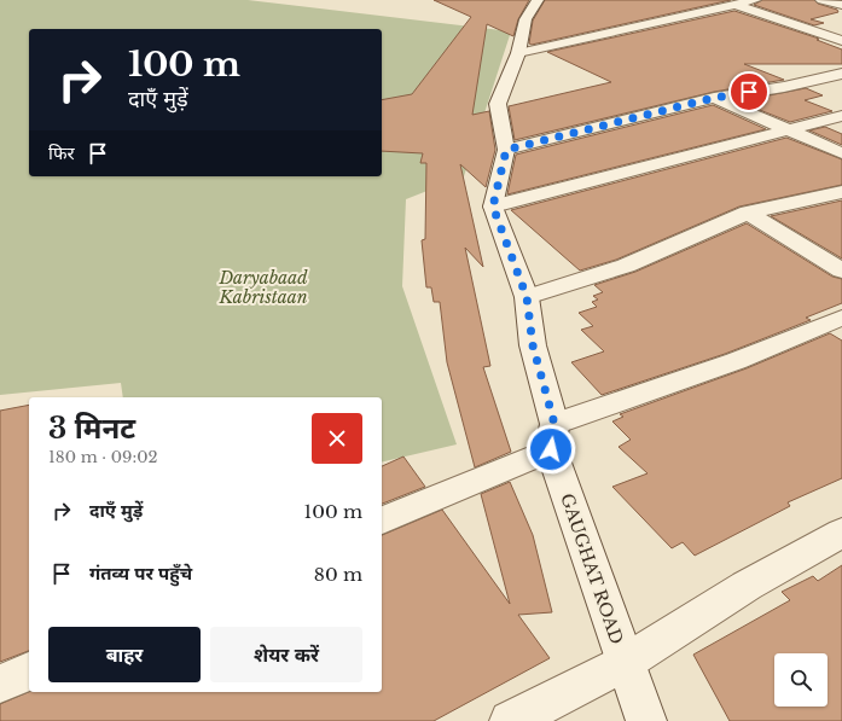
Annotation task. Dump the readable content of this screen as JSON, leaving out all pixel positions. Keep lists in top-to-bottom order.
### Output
{
  "streets": {
    "street": ["GAUGHAT ROAD"]
  },
  "parks": ["Daryabaad Kabristaan"],
  "page": {
    "turn": ["100 m", "दाएँ मुड़ें"],
    "then": "फिर",
    "heading": ["3 मिनट", "180 m · 09:02"],
    "list": [
      {
        "name": "दाएँ मुड़ें",
        "value": "100 m"
      },
      {
        "name": "गंतव्य पर पहुँचे",
        "value": "80 m"
      }
    ],
    "buttons": ["बाहर", "शेयर करें"]
  }
}
